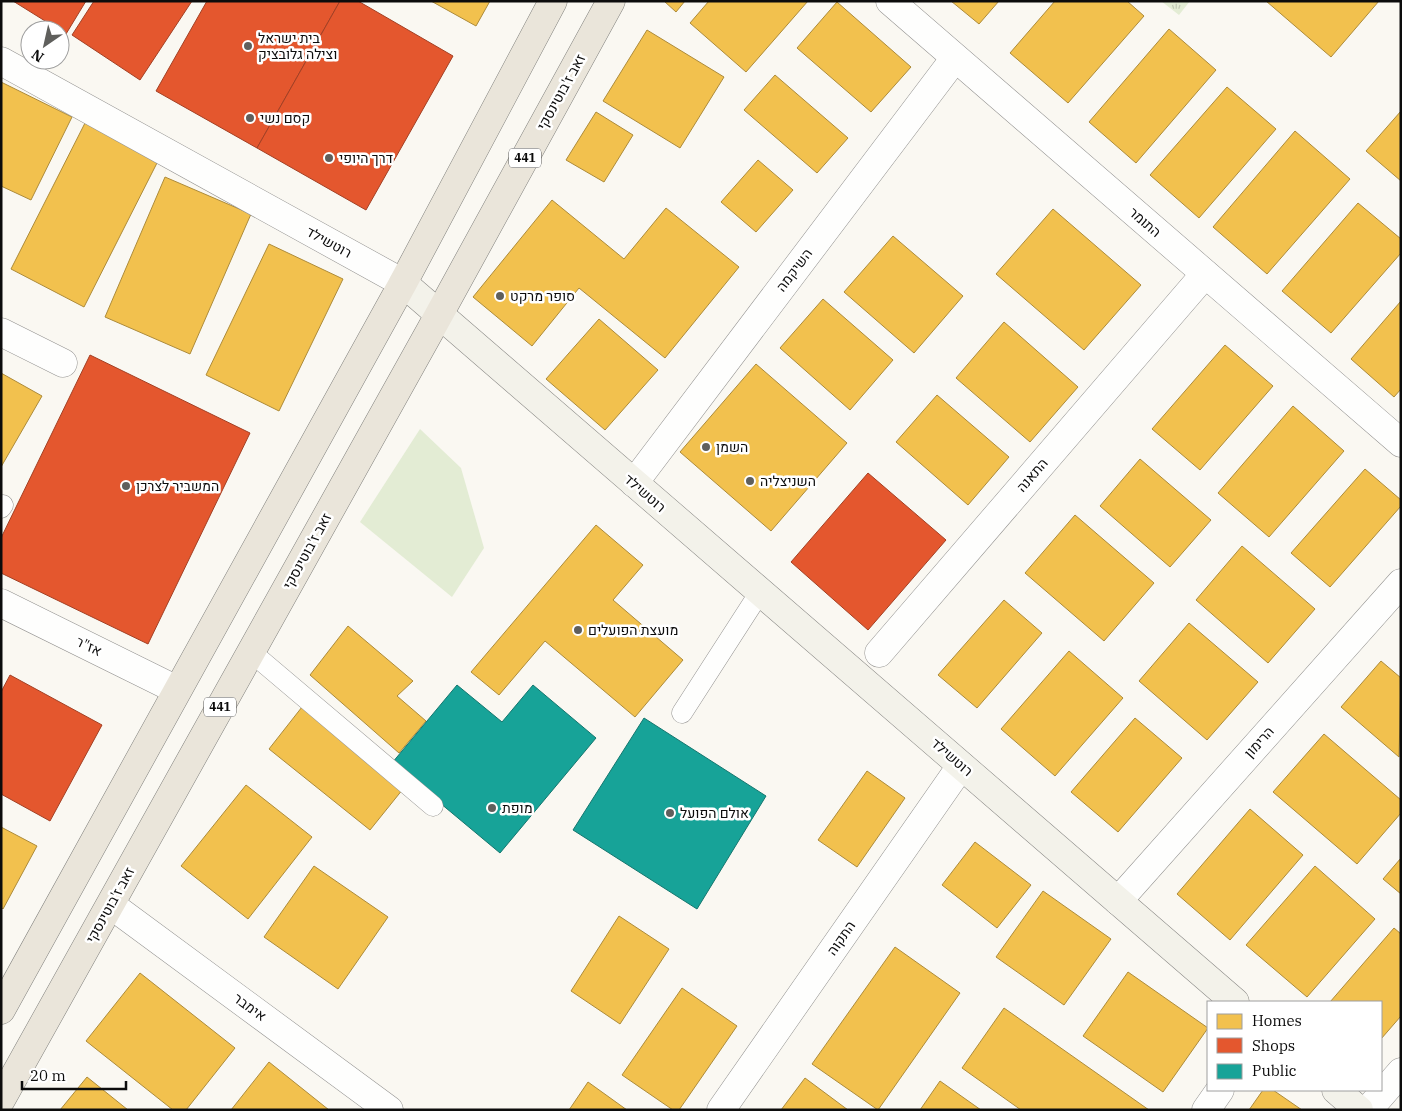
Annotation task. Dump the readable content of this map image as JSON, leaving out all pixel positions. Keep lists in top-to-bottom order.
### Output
{
  "streets": {
    "main road": ["זאב ז'בוטינסקי", "441", "רוטשילד"],
    "street": [
      "התומר",
      "השיקמה",
      "התאנה",
      "אז\"ר",
      "הרימון",
      "התקוה",
      "אימבר"
    ]
  },
  "crossings": [
    ["זאב ז'בוטינסקי", "רוטשילד"],
    ["זאב ז'בוטינסקי", "אימבר"],
    ["התומר", "השיקמה"],
    ["התומר", "התאנה"],
    ["רוטשילד", "השיקמה"],
    ["רוטשילד", "התאנה"],
    ["רוטשילד", "הרימון"],
    ["רוטשילד", "התקוה"]
  ],
  "places": [
    "בית ישראל וצילה גלובציק",
    "קסם נשי",
    "דרך היופי",
    "סופר מרקט",
    "השמן",
    "השניצליה",
    "המשביר לצרכן",
    "מועצת הפועלים",
    "מופת",
    "אולם הפועל"
  ],
  "legend": ["Homes", "Shops", "Public"],
  "scale_bar": "20 m",
  "north": "bottom left"
}
